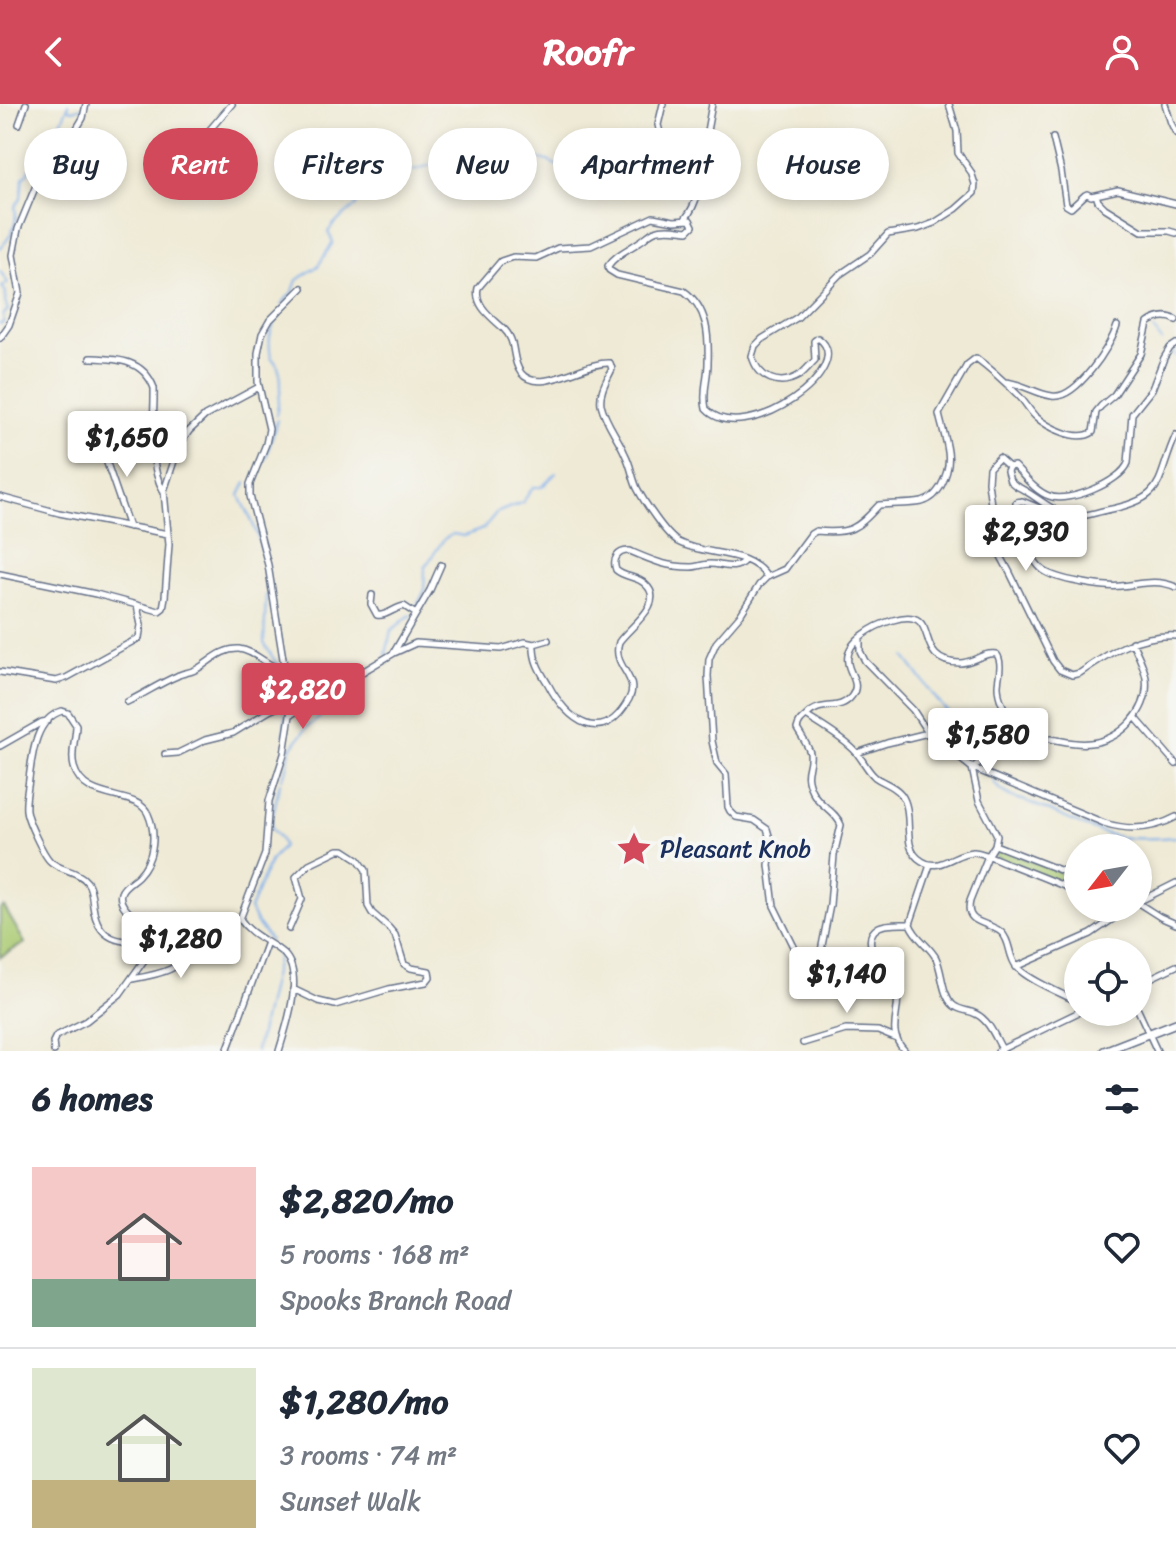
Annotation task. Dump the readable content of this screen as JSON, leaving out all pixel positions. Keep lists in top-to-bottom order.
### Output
{
  "places": {
    "place": ["Pleasant Knob"]
  },
  "north": "bottom left",
  "page": {
    "header": "Roofr",
    "chip": [
      "Buy",
      "Rent",
      "Filters",
      "New",
      "Apartment",
      "House"
    ],
    "price": [
      "$1,650",
      "$2,930",
      "$2,820",
      "$1,580",
      "$1,280",
      "$1,140"
    ],
    "heading": "6 homes",
    "list": [
      {
        "name": "$2,820/mo",
        "note": "5 rooms · 168 m² · Spooks Branch Road"
      },
      {
        "name": "$1,280/mo",
        "note": "3 rooms · 74 m² · Sunset Walk"
      }
    ]
  }
}
